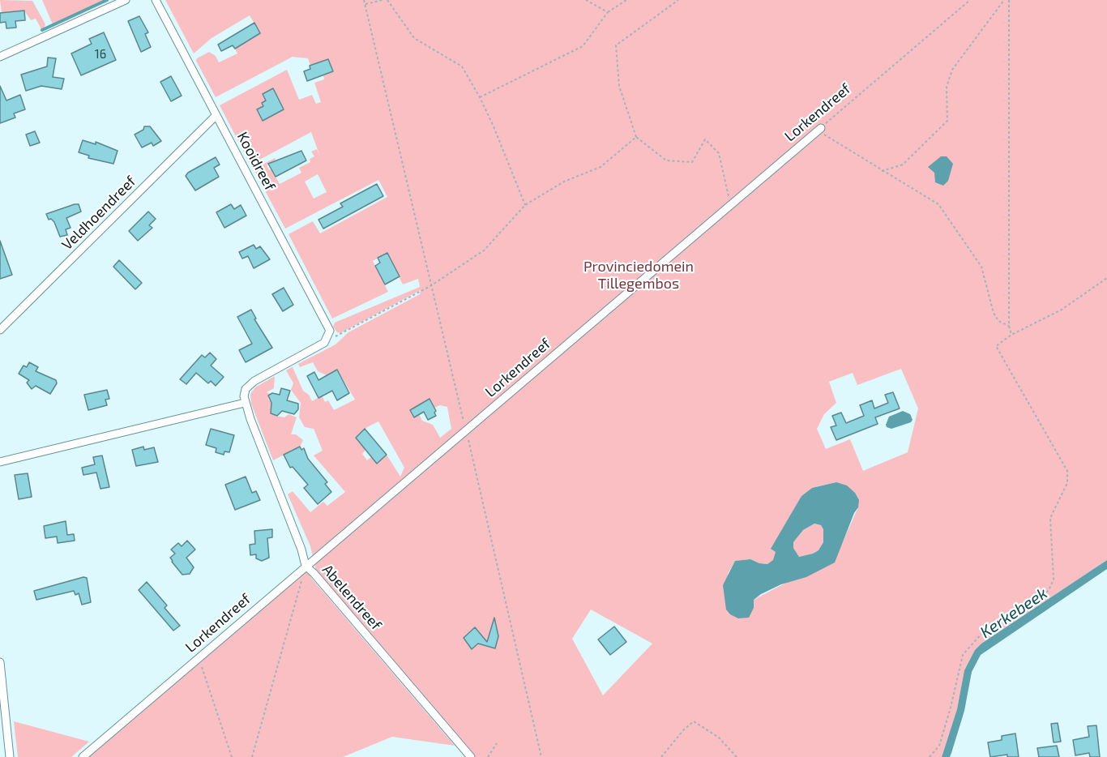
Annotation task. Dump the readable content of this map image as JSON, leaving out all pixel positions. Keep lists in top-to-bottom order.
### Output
{
  "streets": {
    "street": [
      "Lorkendreef",
      "Kooidreef",
      "Veldhoendreef",
      "Abelendreef"
    ]
  },
  "crossings": [
    ["Lorkendreef", "Abelendreef"],
    ["Kooidreef", "Veldhoendreef"]
  ],
  "water": ["Kerkebeek"],
  "parks": ["Provinciedomein Tillegembos"],
  "house_numbers": ["16"]
}
